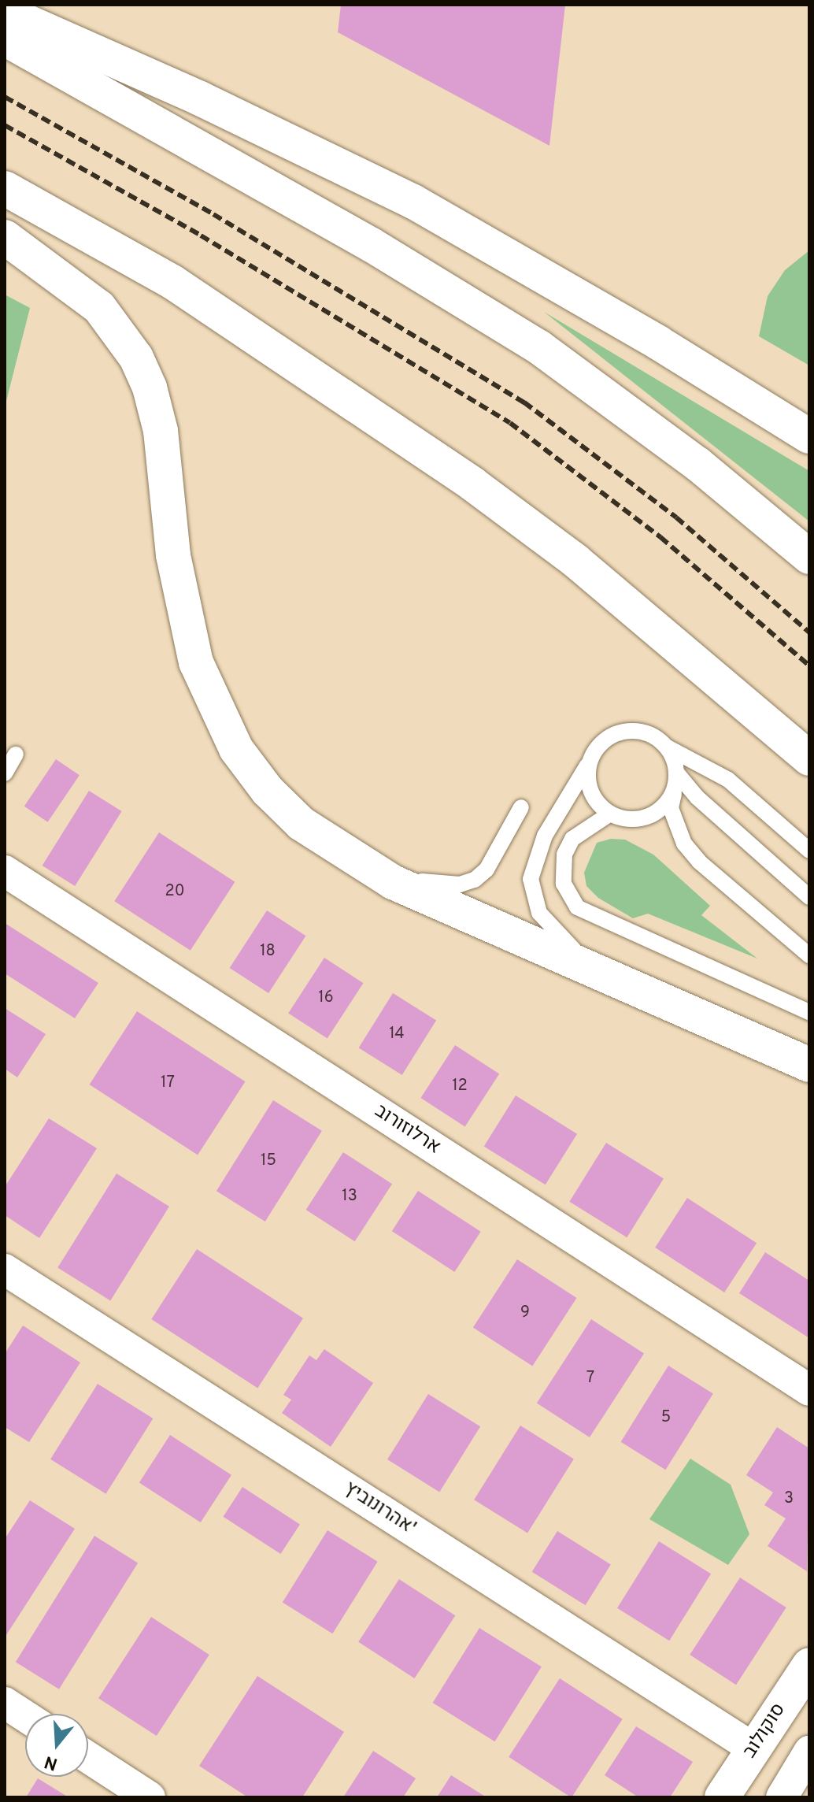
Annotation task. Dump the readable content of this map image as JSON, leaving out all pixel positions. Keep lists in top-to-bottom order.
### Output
{
  "streets": {
    "main road": ["סוקולוב"],
    "street": ["ארלוזורוב", "אהרונוביץ'"]
  },
  "crossings": [
    ["אהרונוביץ'", "סוקולוב"]
  ],
  "house_numbers": [
    "20",
    "18",
    "16",
    "14",
    "17",
    "12",
    "15",
    "13",
    "9",
    "7",
    "5",
    "3"
  ],
  "north": "bottom"
}
